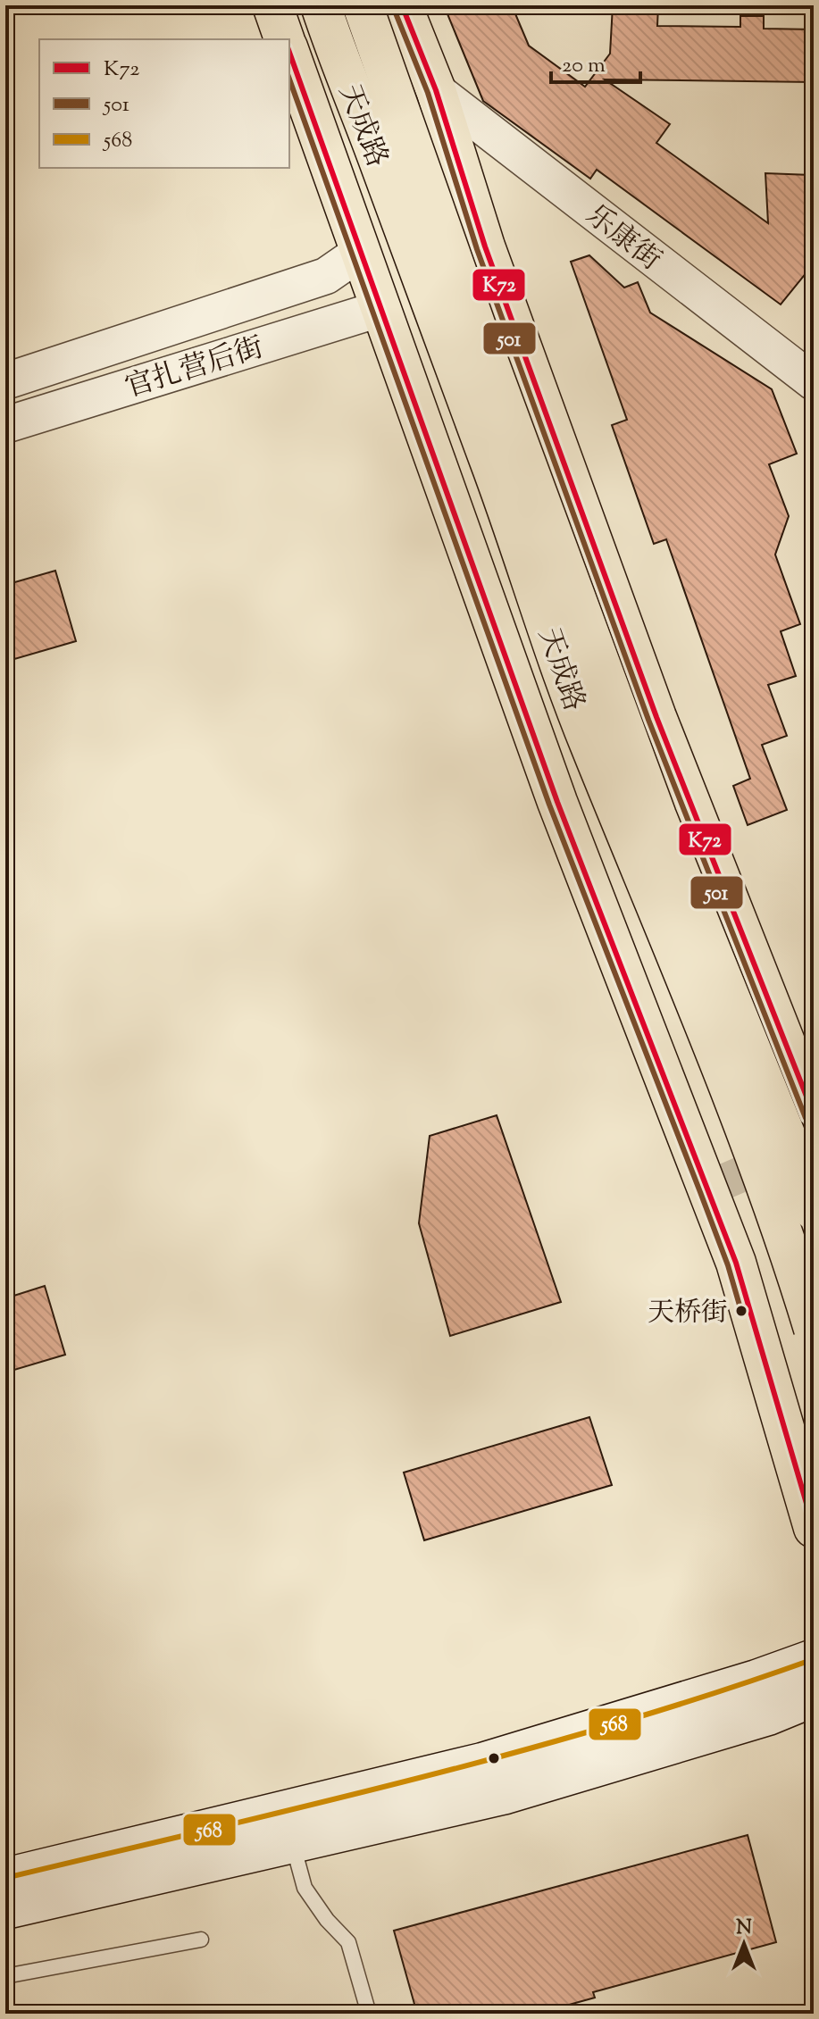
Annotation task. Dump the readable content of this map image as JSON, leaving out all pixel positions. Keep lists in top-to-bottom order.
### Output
{
  "streets": {
    "main road": ["天成路"],
    "street": ["乐康街", "官扎营后街"]
  },
  "crossings": [
    ["天成路", "官扎营后街"]
  ],
  "places": ["天桥街"],
  "lines": ["transit line K72", "transit line 501", "transit line 568"],
  "legend": ["K72", "501", "568"],
  "scale_bar": "20 m",
  "north": "top"
}
